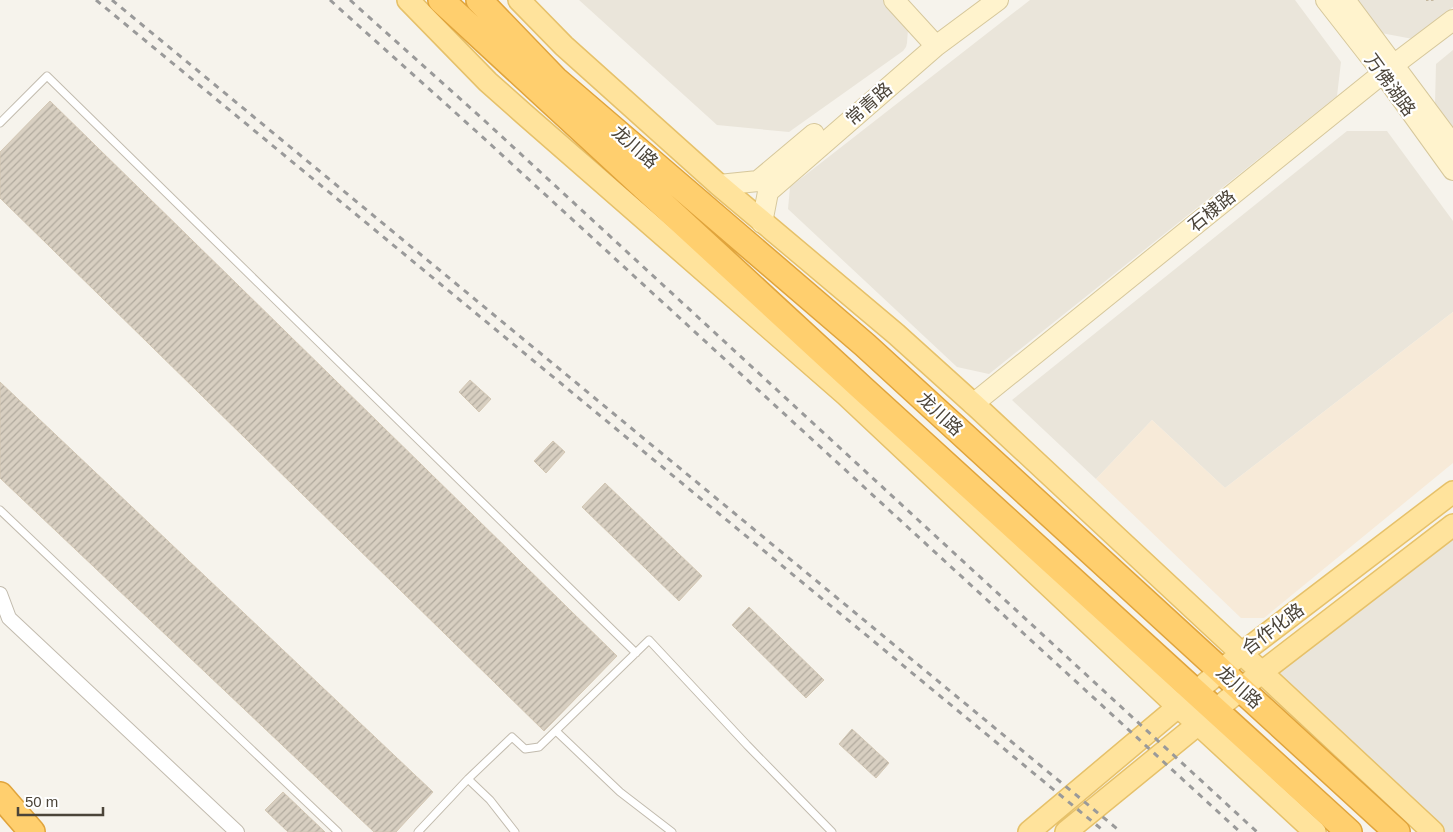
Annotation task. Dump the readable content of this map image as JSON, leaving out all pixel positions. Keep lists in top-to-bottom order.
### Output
{
  "streets": {
    "highway": ["龙川路"],
    "main road": ["合作化路"],
    "street": ["万佛湖路", "常青路", "石棣路"]
  },
  "crossings": [
    ["万佛湖路", "石棣路"],
    ["常青路", "龙川路"],
    ["龙川路", "石棣路"],
    ["龙川路", "合作化路"]
  ],
  "scale_bar": "50 m"
}
